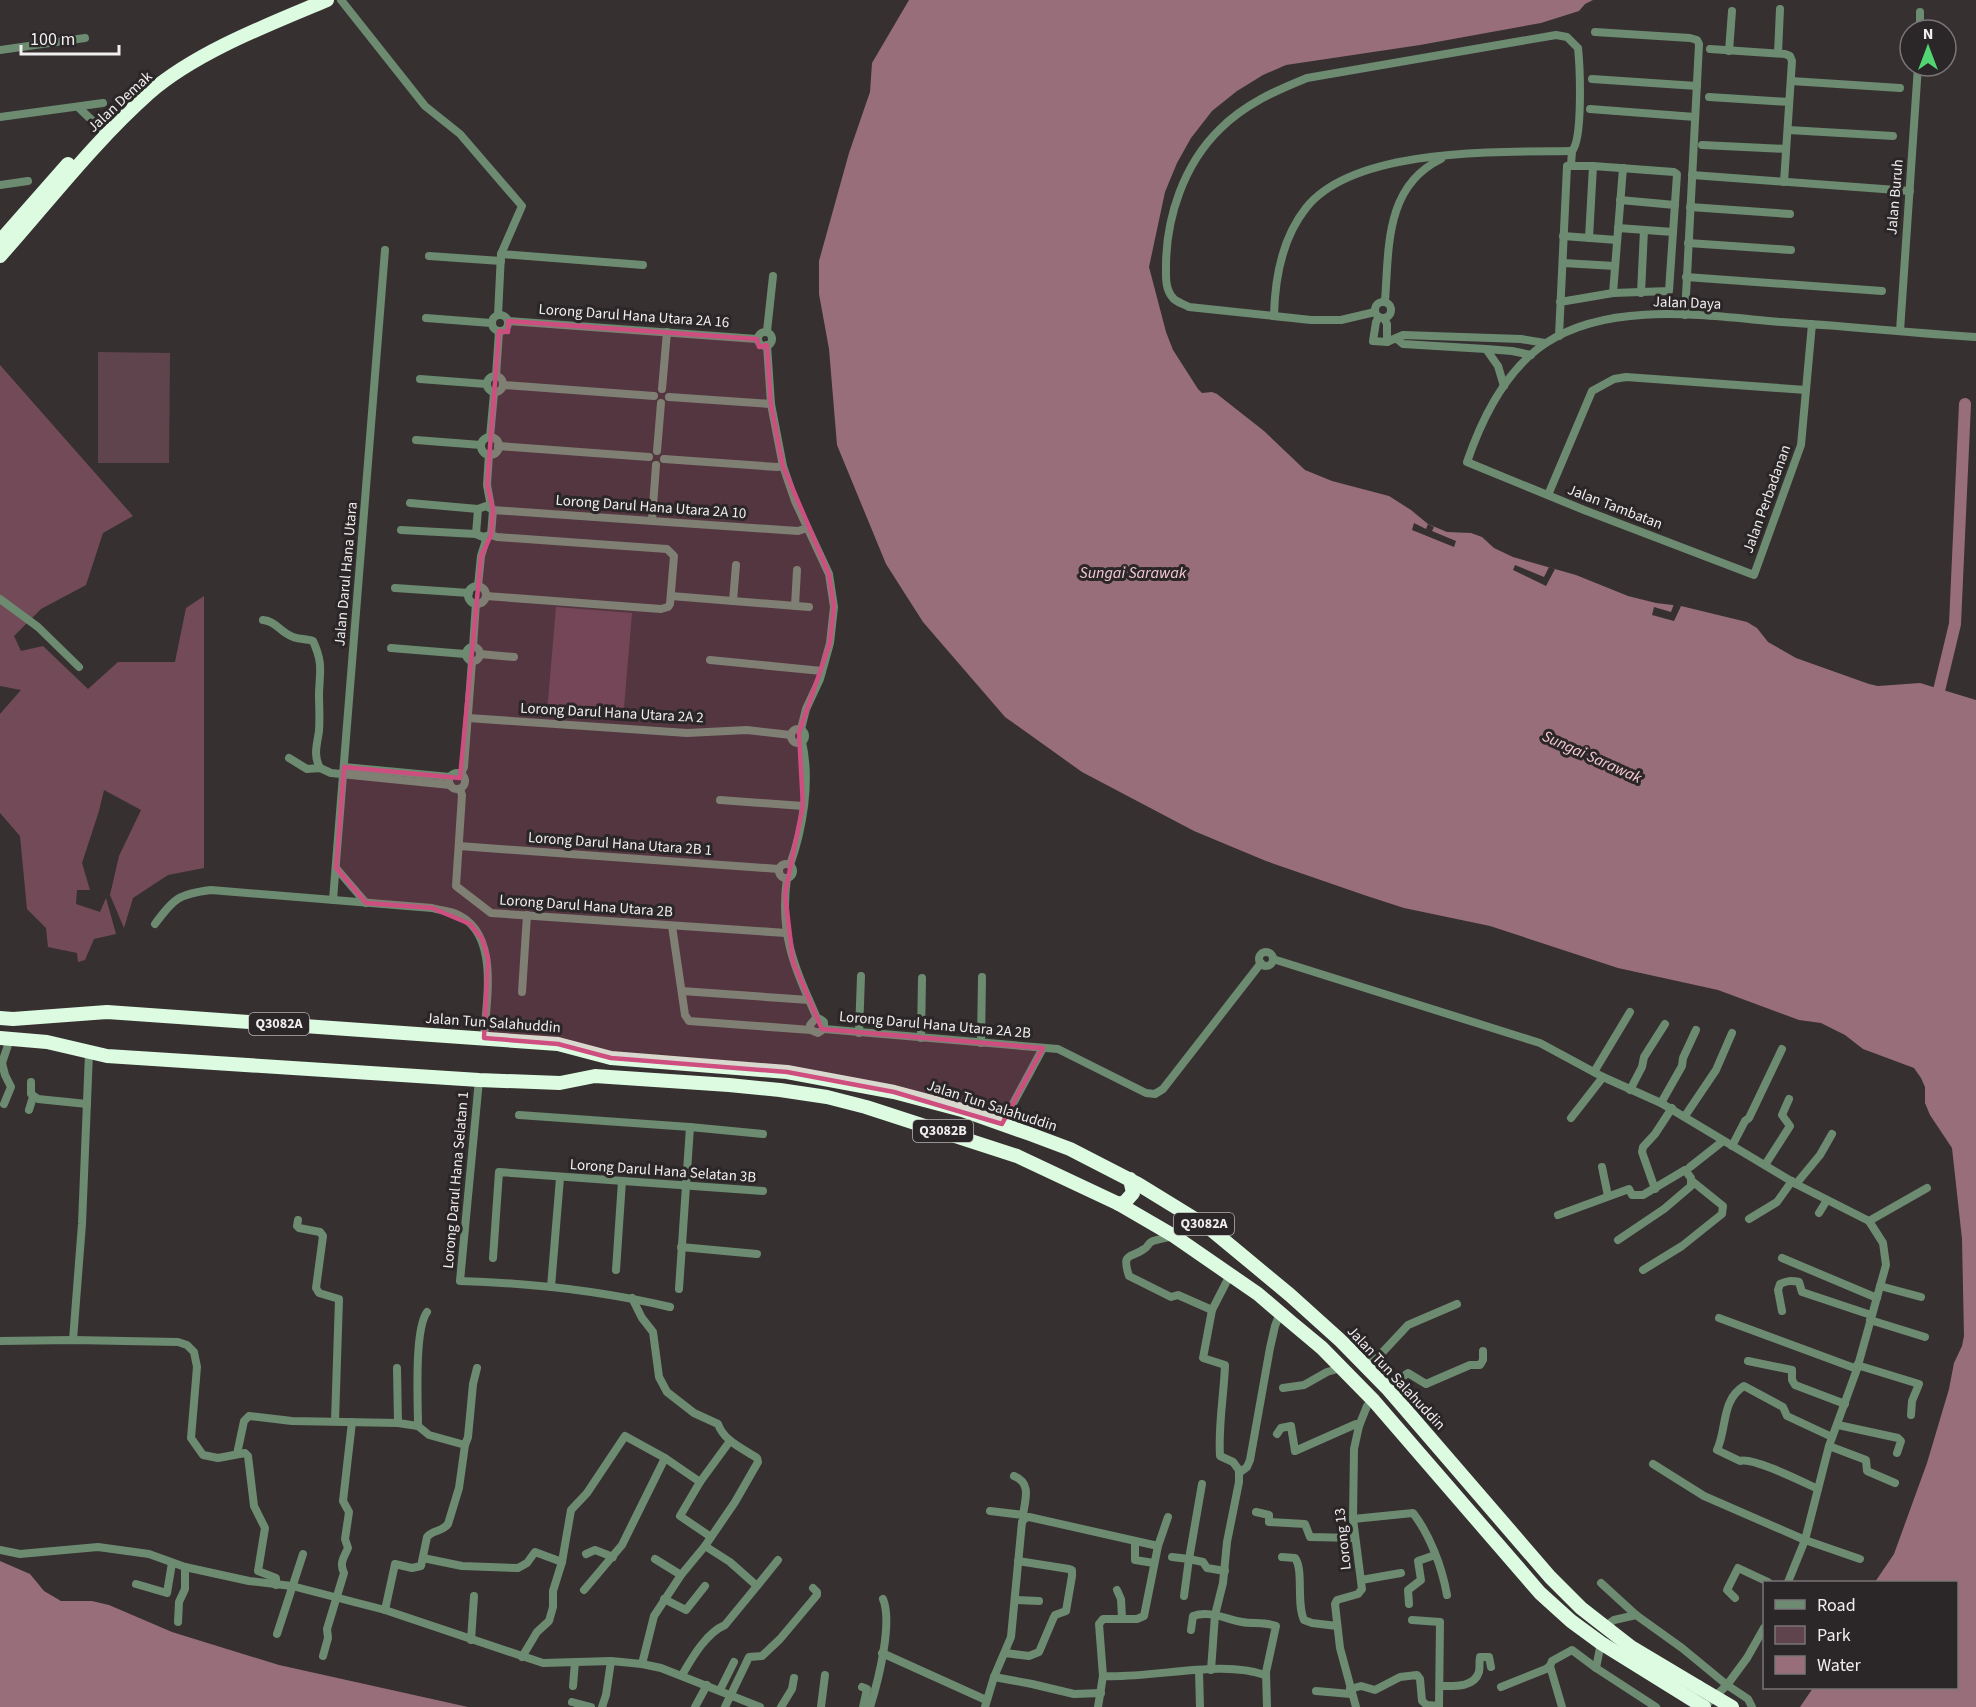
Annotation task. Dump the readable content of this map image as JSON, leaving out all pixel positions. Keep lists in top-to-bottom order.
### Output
{
  "streets": {
    "highway": [
      "Jalan Demak",
      "Jalan Tun Salahuddin",
      "Q3082A",
      "Q3082B"
    ],
    "street": [
      "Jalan Buruh",
      "Jalan Daya",
      "Lorong Darul Hana Utara 2A 16",
      "Jalan Perbadanan",
      "Lorong Darul Hana Utara 2A 10",
      "Jalan Tambatan",
      "Jalan Darul Hana Utara",
      "Lorong Darul Hana Utara 2A 2",
      "Lorong Darul Hana Utara 2B 1",
      "Lorong Darul Hana Utara 2B",
      "Lorong Darul Hana Utara 2A 2B",
      "Lorong Darul Hana Selatan 3B",
      "Lorong Darul Hana Selatan 1",
      "Lorong 13"
    ]
  },
  "crossings": [
    ["Jalan Buruh", "Jalan Daya"],
    ["Jalan Daya", "Jalan Perbadanan"],
    ["Jalan Daya", "Jalan Tambatan"],
    ["Jalan Perbadanan", "Jalan Tambatan"],
    ["Lorong Darul Hana Utara 2B 1", "Lorong Darul Hana Utara 2B"],
    ["Lorong Darul Hana Utara 2B 1", "Lorong Darul Hana Utara 2A 2B"],
    ["Lorong Darul Hana Utara 2B", "Lorong Darul Hana Utara 2A 2B"],
    ["Q3082B", "Lorong Darul Hana Selatan 1"],
    ["Q3082B", "Lorong 13"]
  ],
  "water": ["Sungai Sarawak"],
  "legend": ["Road", "Park", "Water"],
  "scale_bar": "100 m",
  "north": "top"
}
